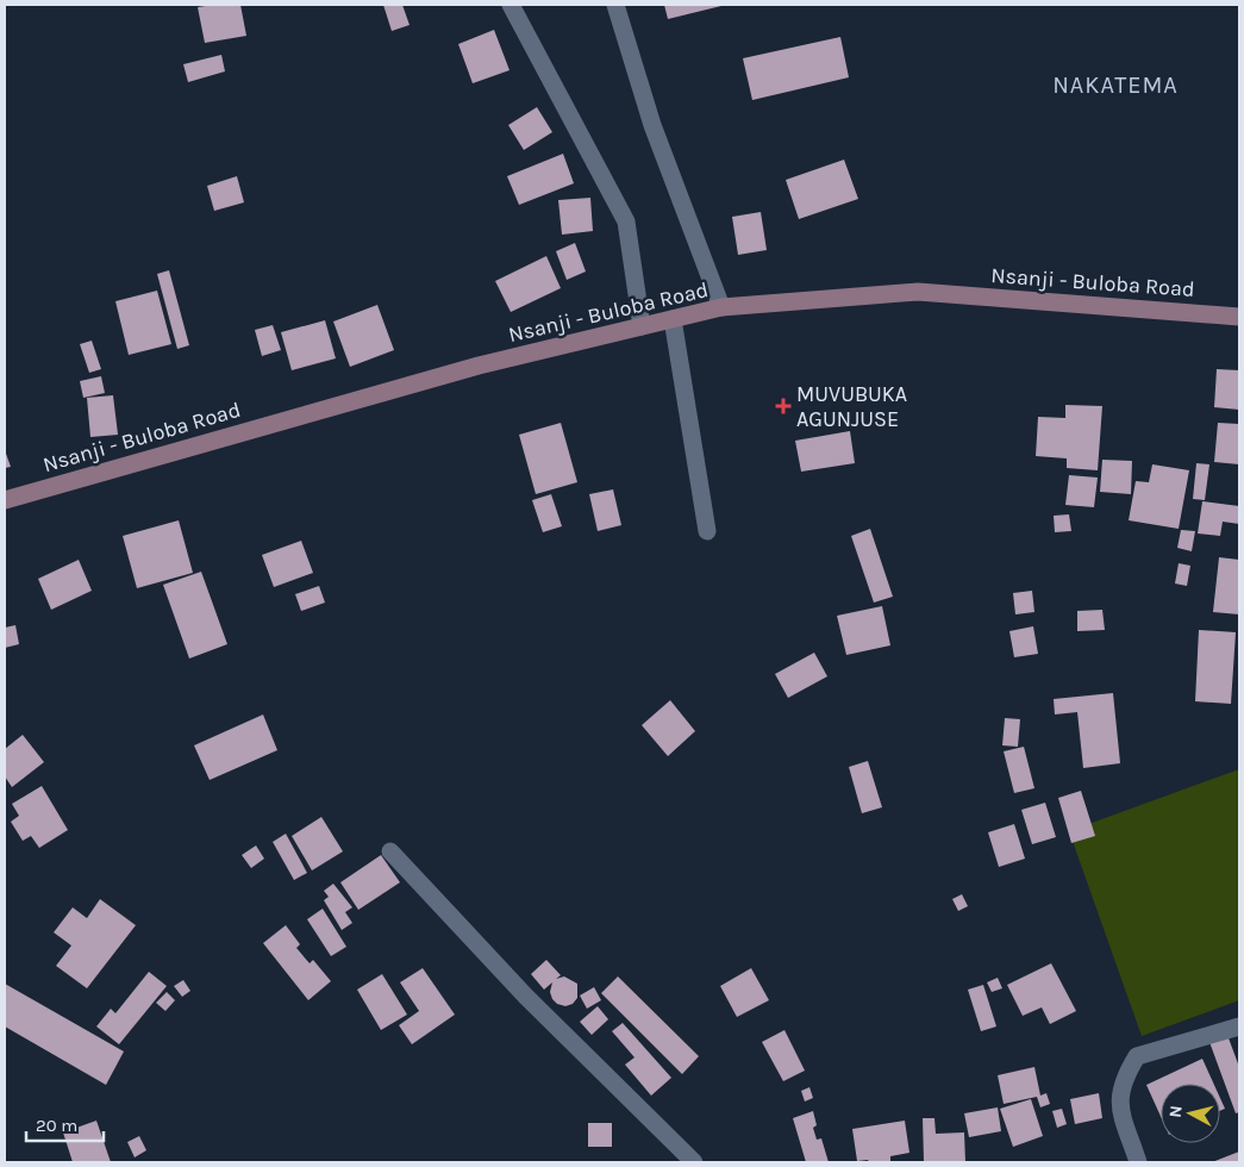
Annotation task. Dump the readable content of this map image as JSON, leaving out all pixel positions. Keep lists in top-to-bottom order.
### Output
{
  "streets": {
    "main road": ["Nsanji - Buloba Road"]
  },
  "districts": ["NAKATEMA"],
  "places": {
    "health": ["MUVUBUKA AGUNJUSE"]
  },
  "scale_bar": "20 m",
  "north": "left"
}
